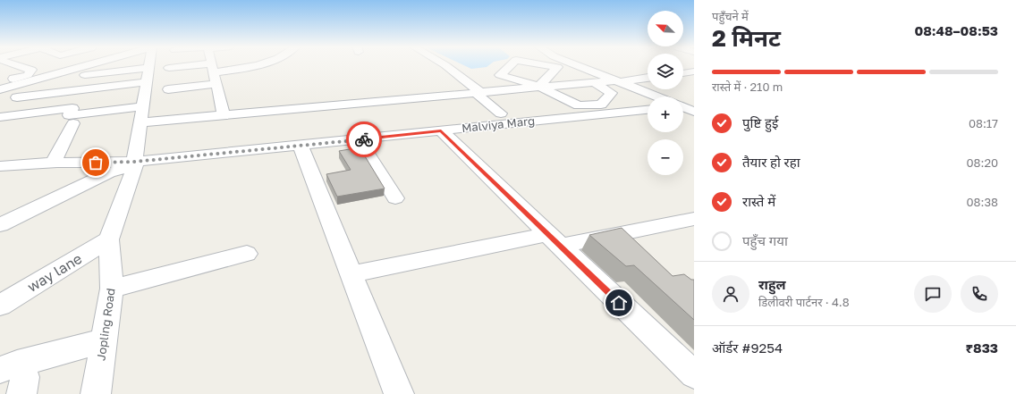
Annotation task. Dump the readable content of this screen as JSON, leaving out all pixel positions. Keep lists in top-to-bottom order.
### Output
{
  "streets": {
    "street": ["Malviya Marg", "way lane", "Jopling Road"]
  },
  "crossings": [
    ["Malviya Marg", "Jopling Road"],
    ["way lane", "Jopling Road"]
  ],
  "north": "top left",
  "page": {
    "heading": ["2 मिनट", "पहुँचने में", "08:48–08:53"],
    "panel": [
      "राहुल",
      "डिलीवरी पार्टनर · 4.8",
      "ऑर्डर #9254",
      "₹833"
    ],
    "map_buttons": ["+", "−"],
    "bar": "रास्ते में · 210 m",
    "list": [
      ["पुष्टि हुई", "08:17"],
      ["तैयार हो रहा", "08:20"],
      ["रास्ते में", "08:38"],
      "पहुँच गया"
    ]
  }
}
